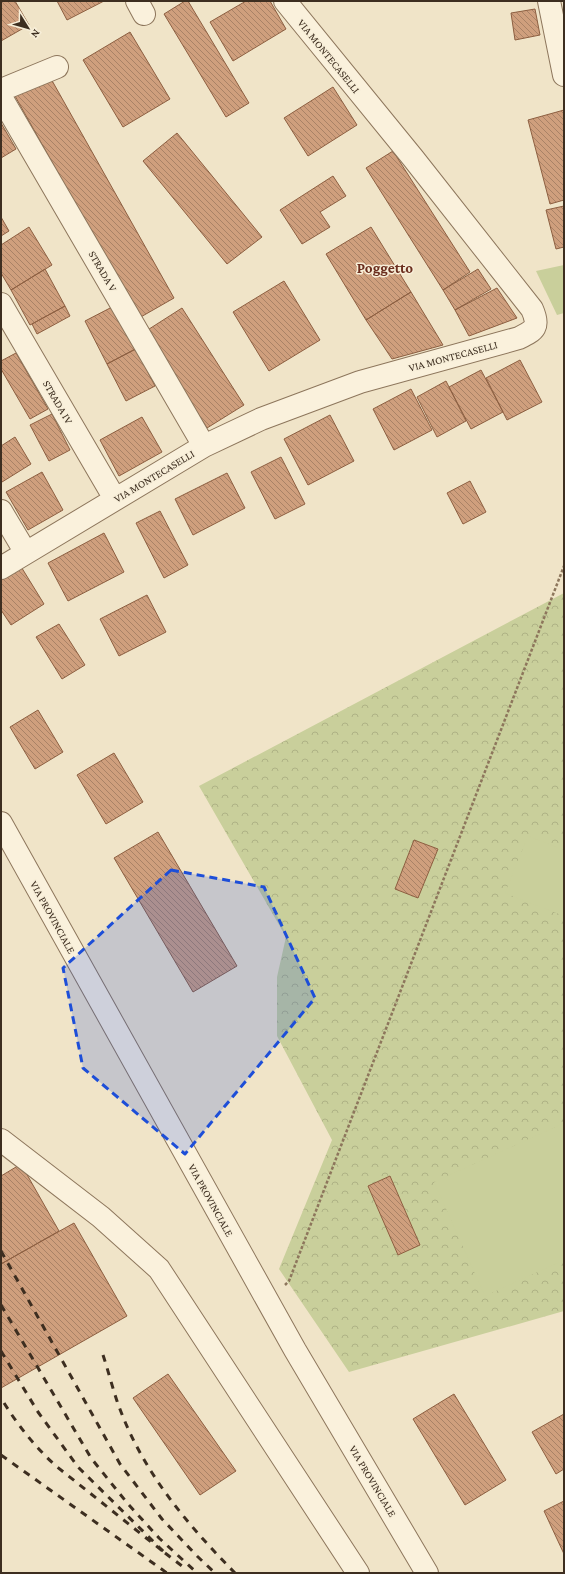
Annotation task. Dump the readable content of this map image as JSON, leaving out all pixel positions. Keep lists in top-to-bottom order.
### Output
{
  "streets": {
    "street": [
      "VIA MONTECASELLI",
      "STRADA V",
      "STRADA IV",
      "VIA PROVINCIALE"
    ]
  },
  "crossings": [
    ["VIA MONTECASELLI", "STRADA V"],
    ["VIA MONTECASELLI", "STRADA IV"]
  ],
  "districts": ["Poggetto"],
  "north": "bottom right"
}
